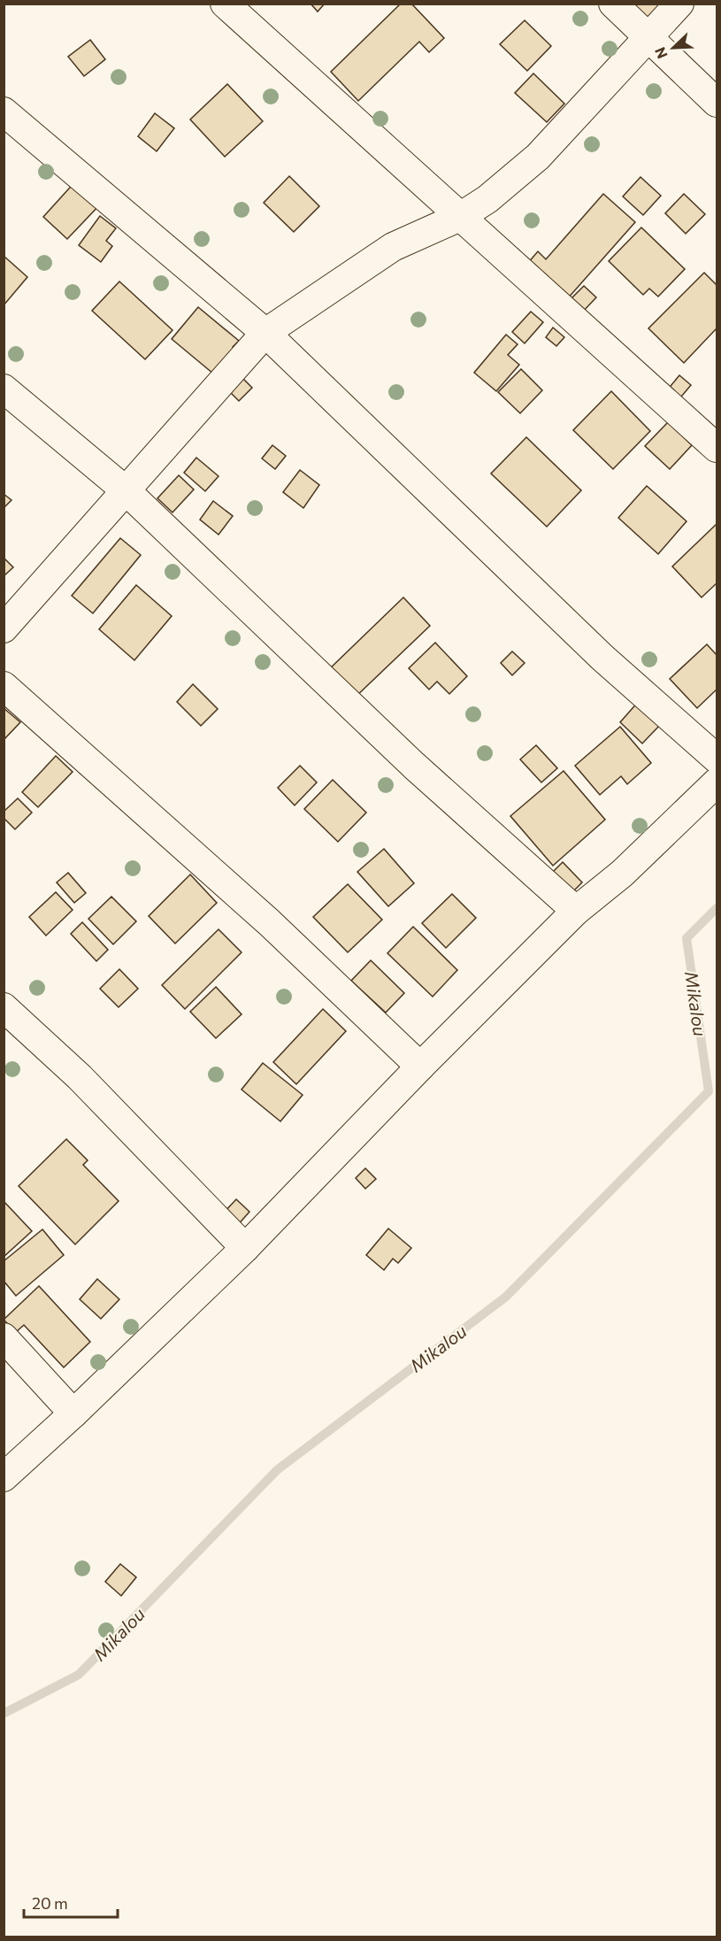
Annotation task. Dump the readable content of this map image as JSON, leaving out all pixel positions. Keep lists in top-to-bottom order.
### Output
{
  "water": ["Mikalou"],
  "scale_bar": "20 m",
  "north": "bottom left"
}
